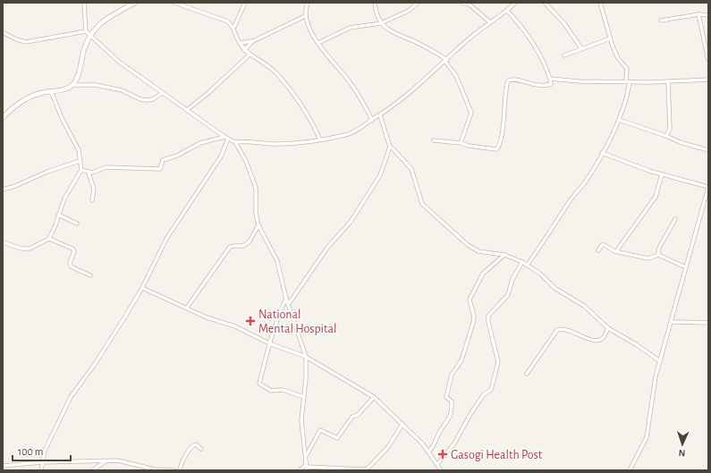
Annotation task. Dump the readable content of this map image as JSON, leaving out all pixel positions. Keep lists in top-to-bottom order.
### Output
{
  "places": {
    "health": ["National Mental Hospital", "Gasogi Health Post"]
  },
  "scale_bar": "100 m",
  "north": "bottom"
}
